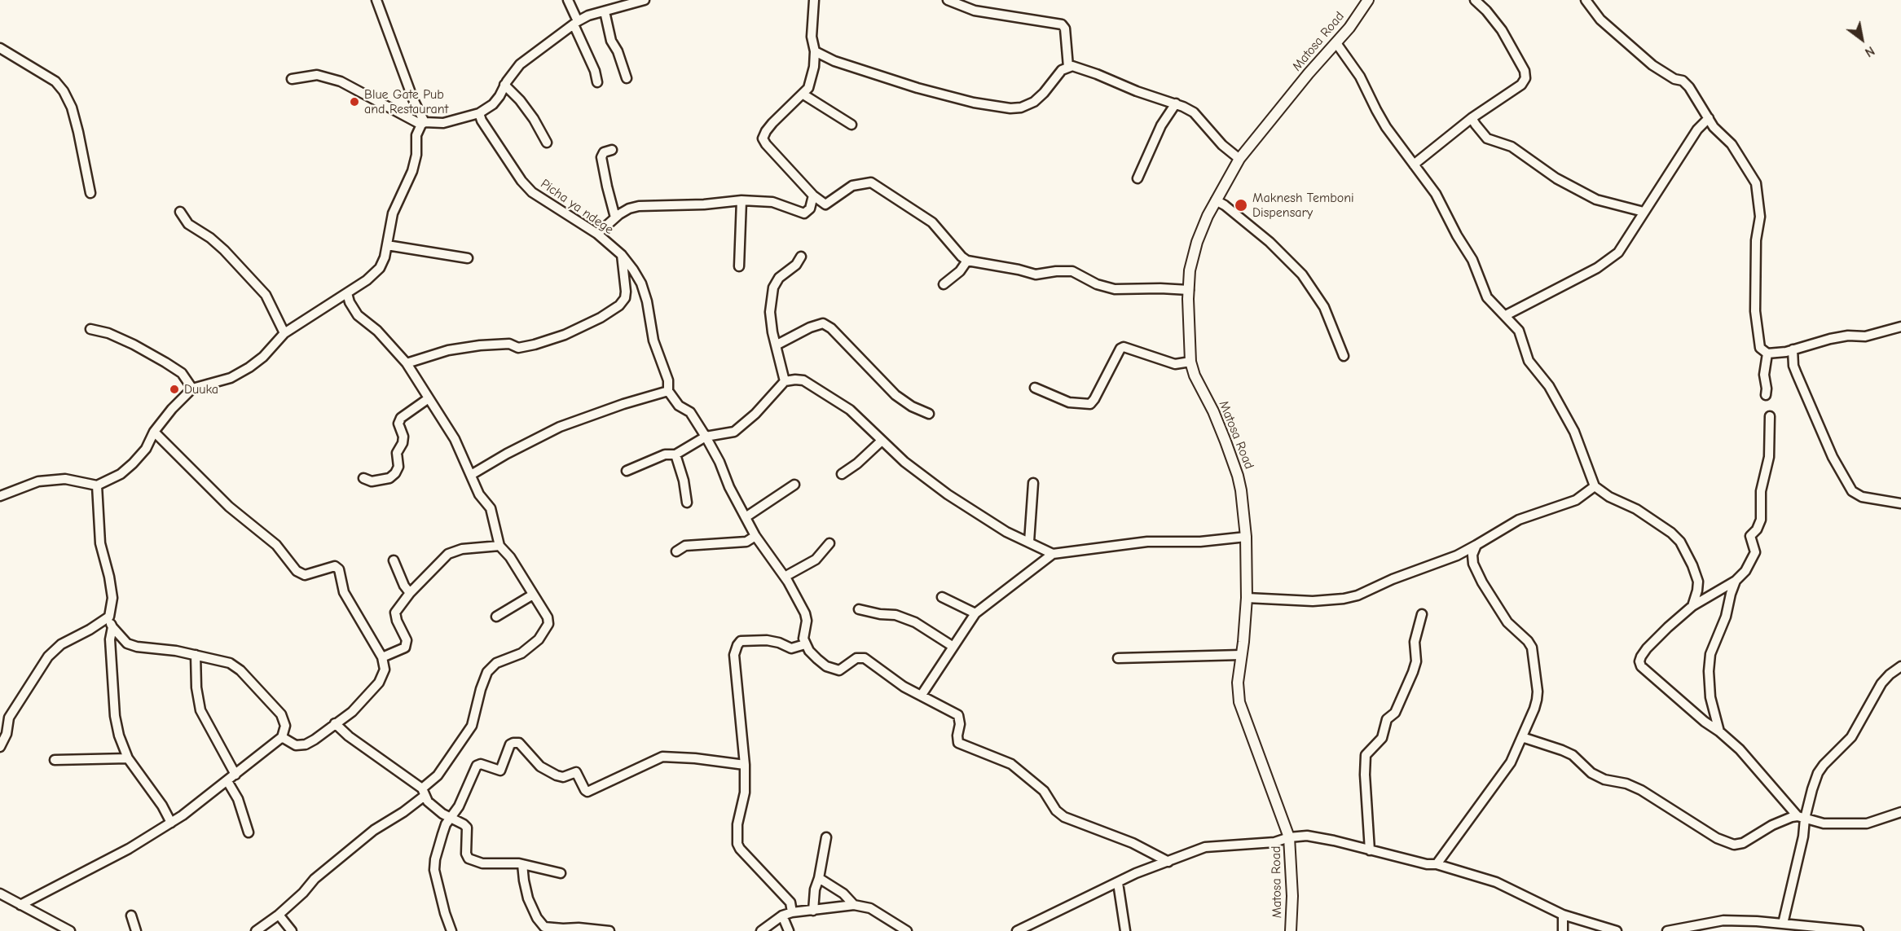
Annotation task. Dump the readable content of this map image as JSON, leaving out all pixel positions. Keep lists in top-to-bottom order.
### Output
{
  "streets": {
    "street": ["Matosa Road", "Picha ya ndege"]
  },
  "places": ["Blue Gate Pub and Restaurant", "Maknesh Temboni Dispensary", "Duuka"],
  "north": "bottom right"
}
